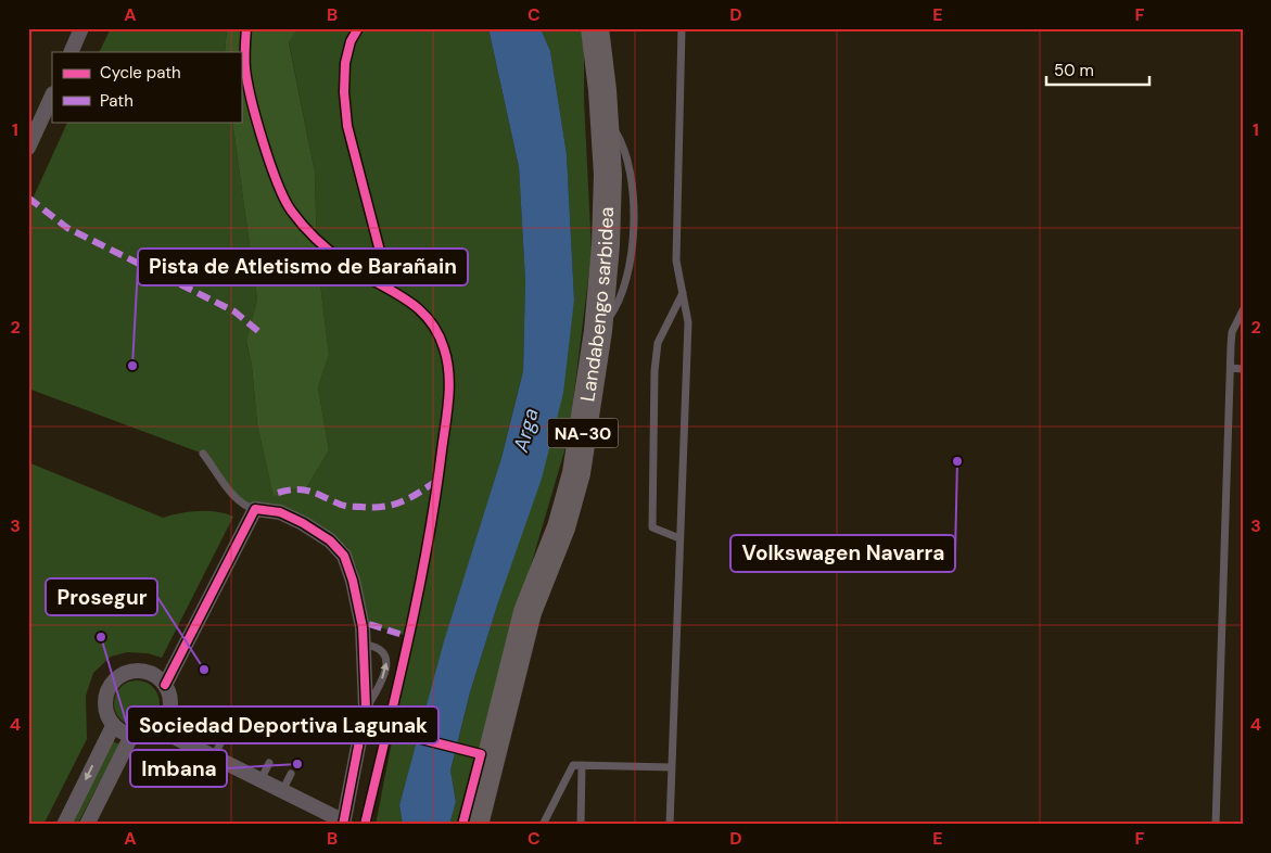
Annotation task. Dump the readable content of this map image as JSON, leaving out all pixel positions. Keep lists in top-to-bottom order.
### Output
{
  "streets": {
    "highway": ["Landabengo sarbidea", "NA-30"]
  },
  "water": ["Arga"],
  "places": [
    "Pista de Atletismo de Barañain",
    "Volkswagen Navarra",
    "Sociedad Deportiva Lagunak",
    "Prosegur",
    "Imbana"
  ],
  "legend": ["Cycle path", "Path"],
  "scale_bar": "50 m",
  "grid": {
    "columns": [
      "A",
      "B",
      "C",
      "D",
      "E",
      "F"
    ],
    "rows": [
      "1",
      "2",
      "3",
      "4"
    ]
  }
}
